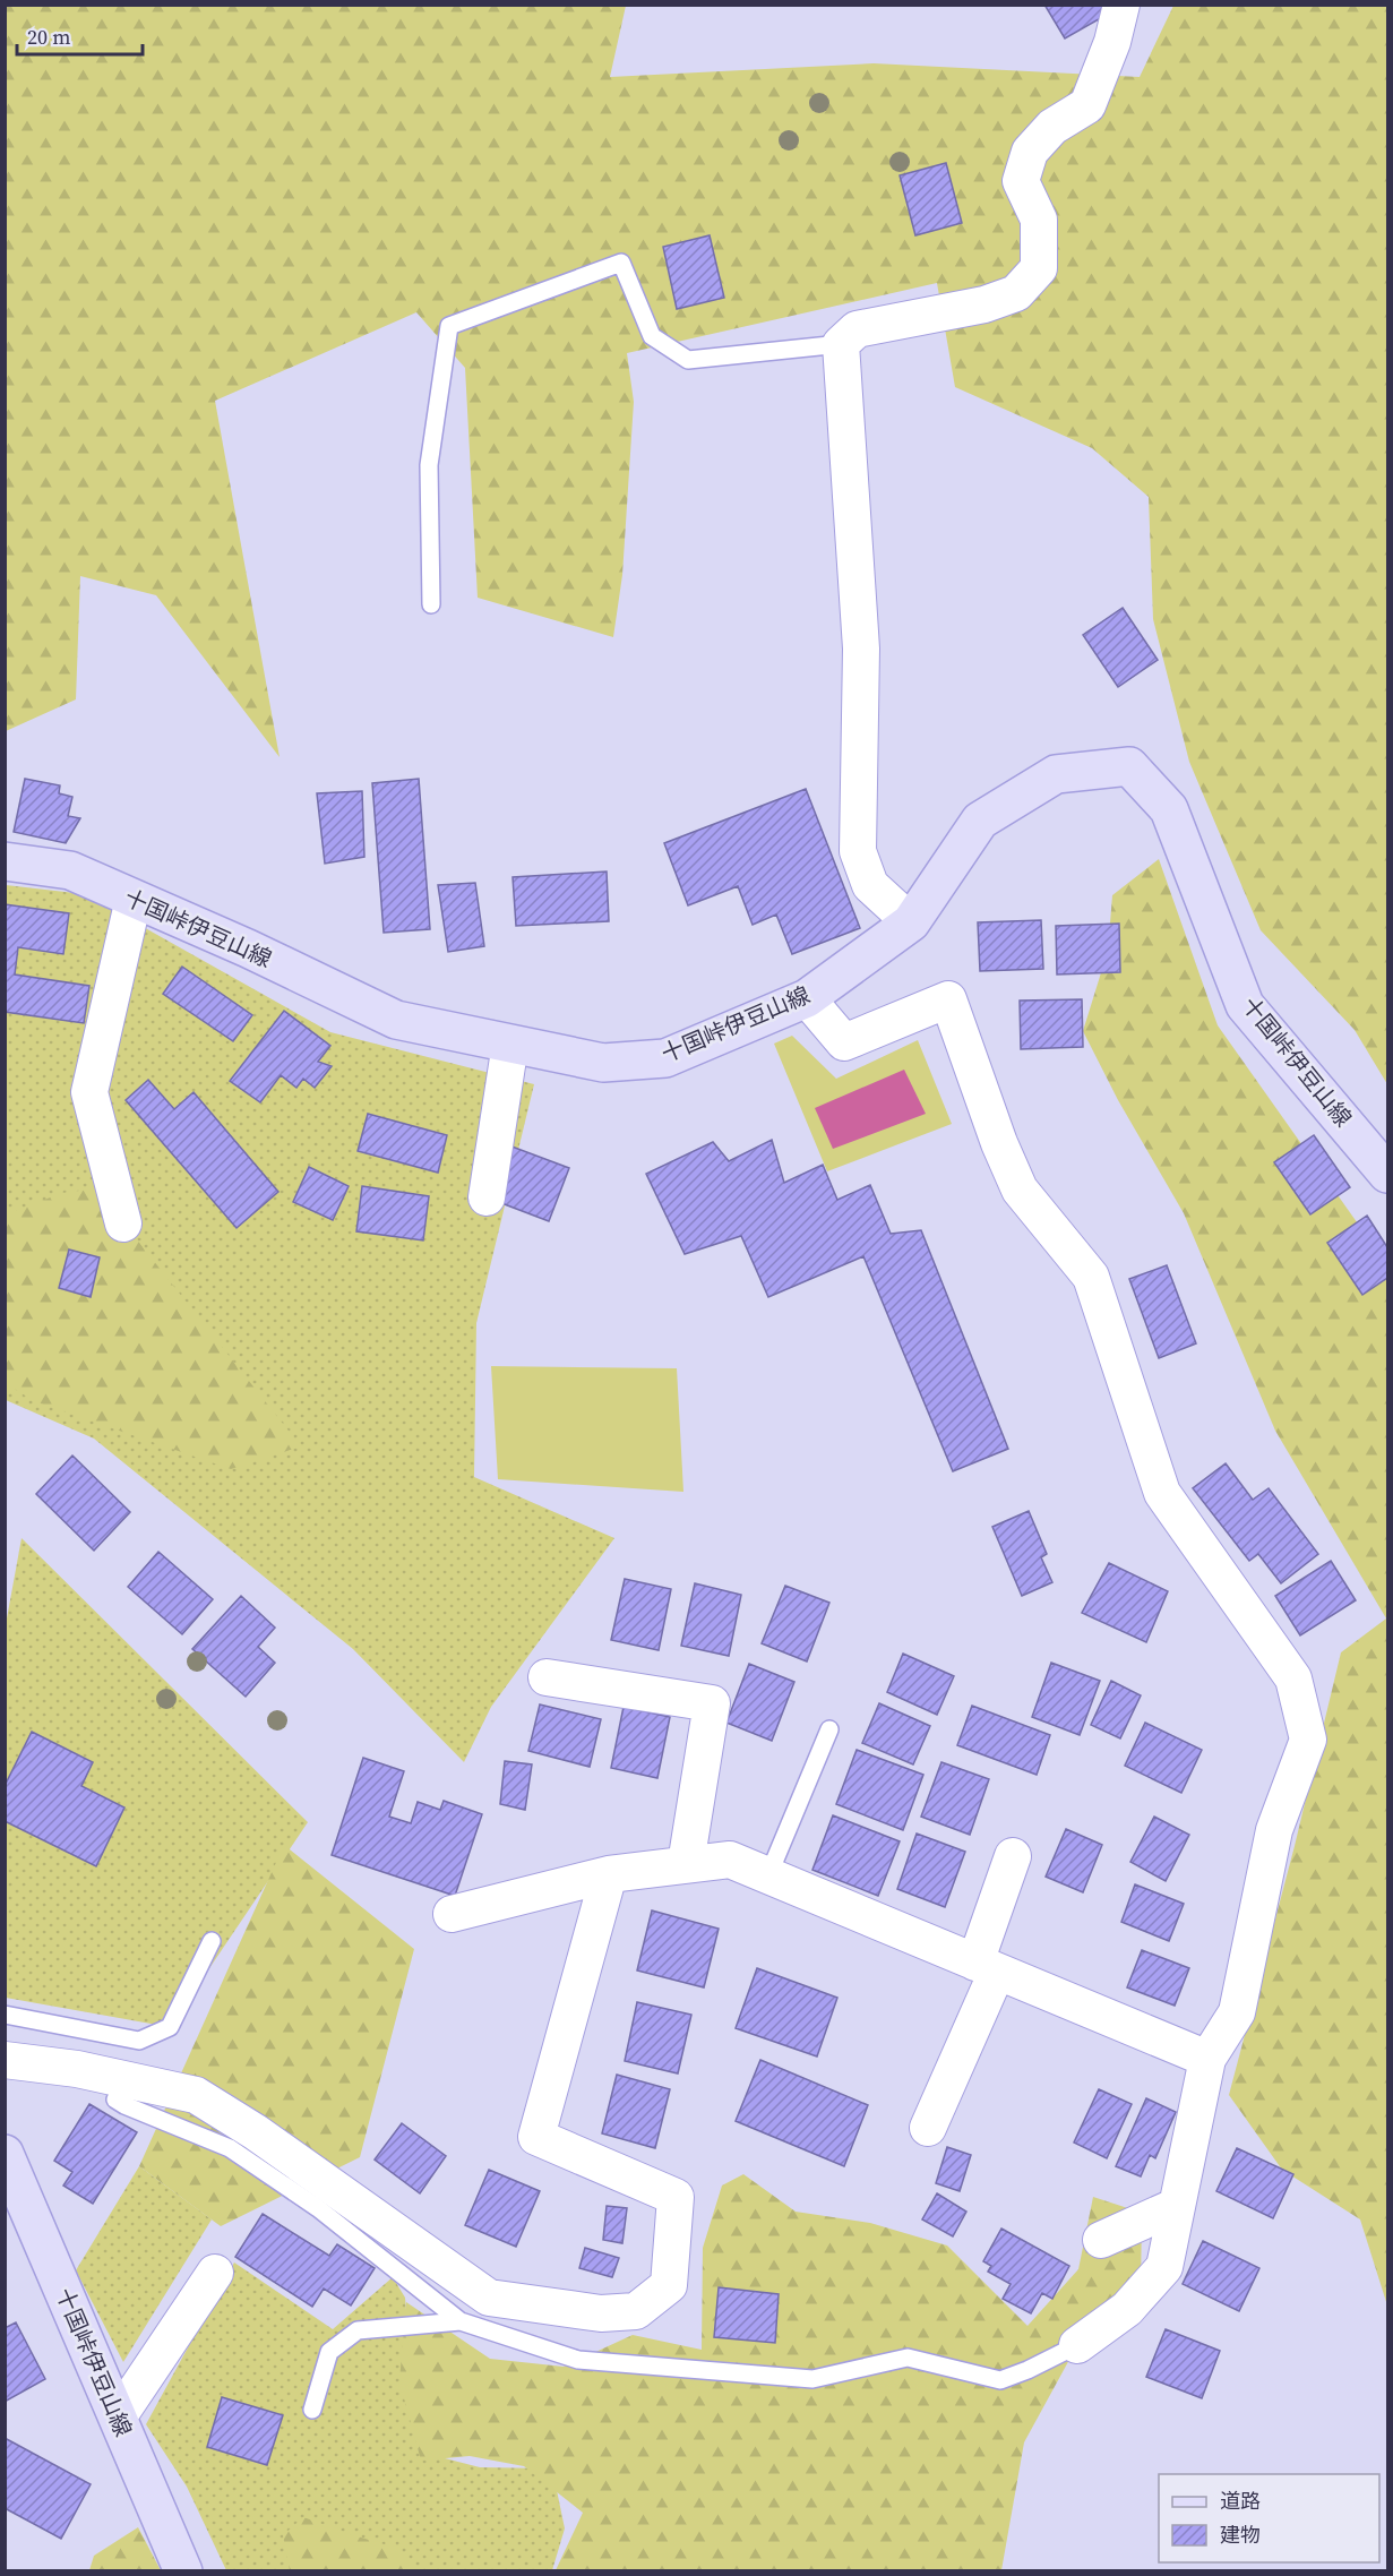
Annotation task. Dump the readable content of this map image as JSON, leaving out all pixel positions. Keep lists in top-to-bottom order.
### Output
{
  "streets": {
    "main road": ["十国峠伊豆山線"]
  },
  "legend": ["道路", "建物"],
  "scale_bar": "20 m"
}
